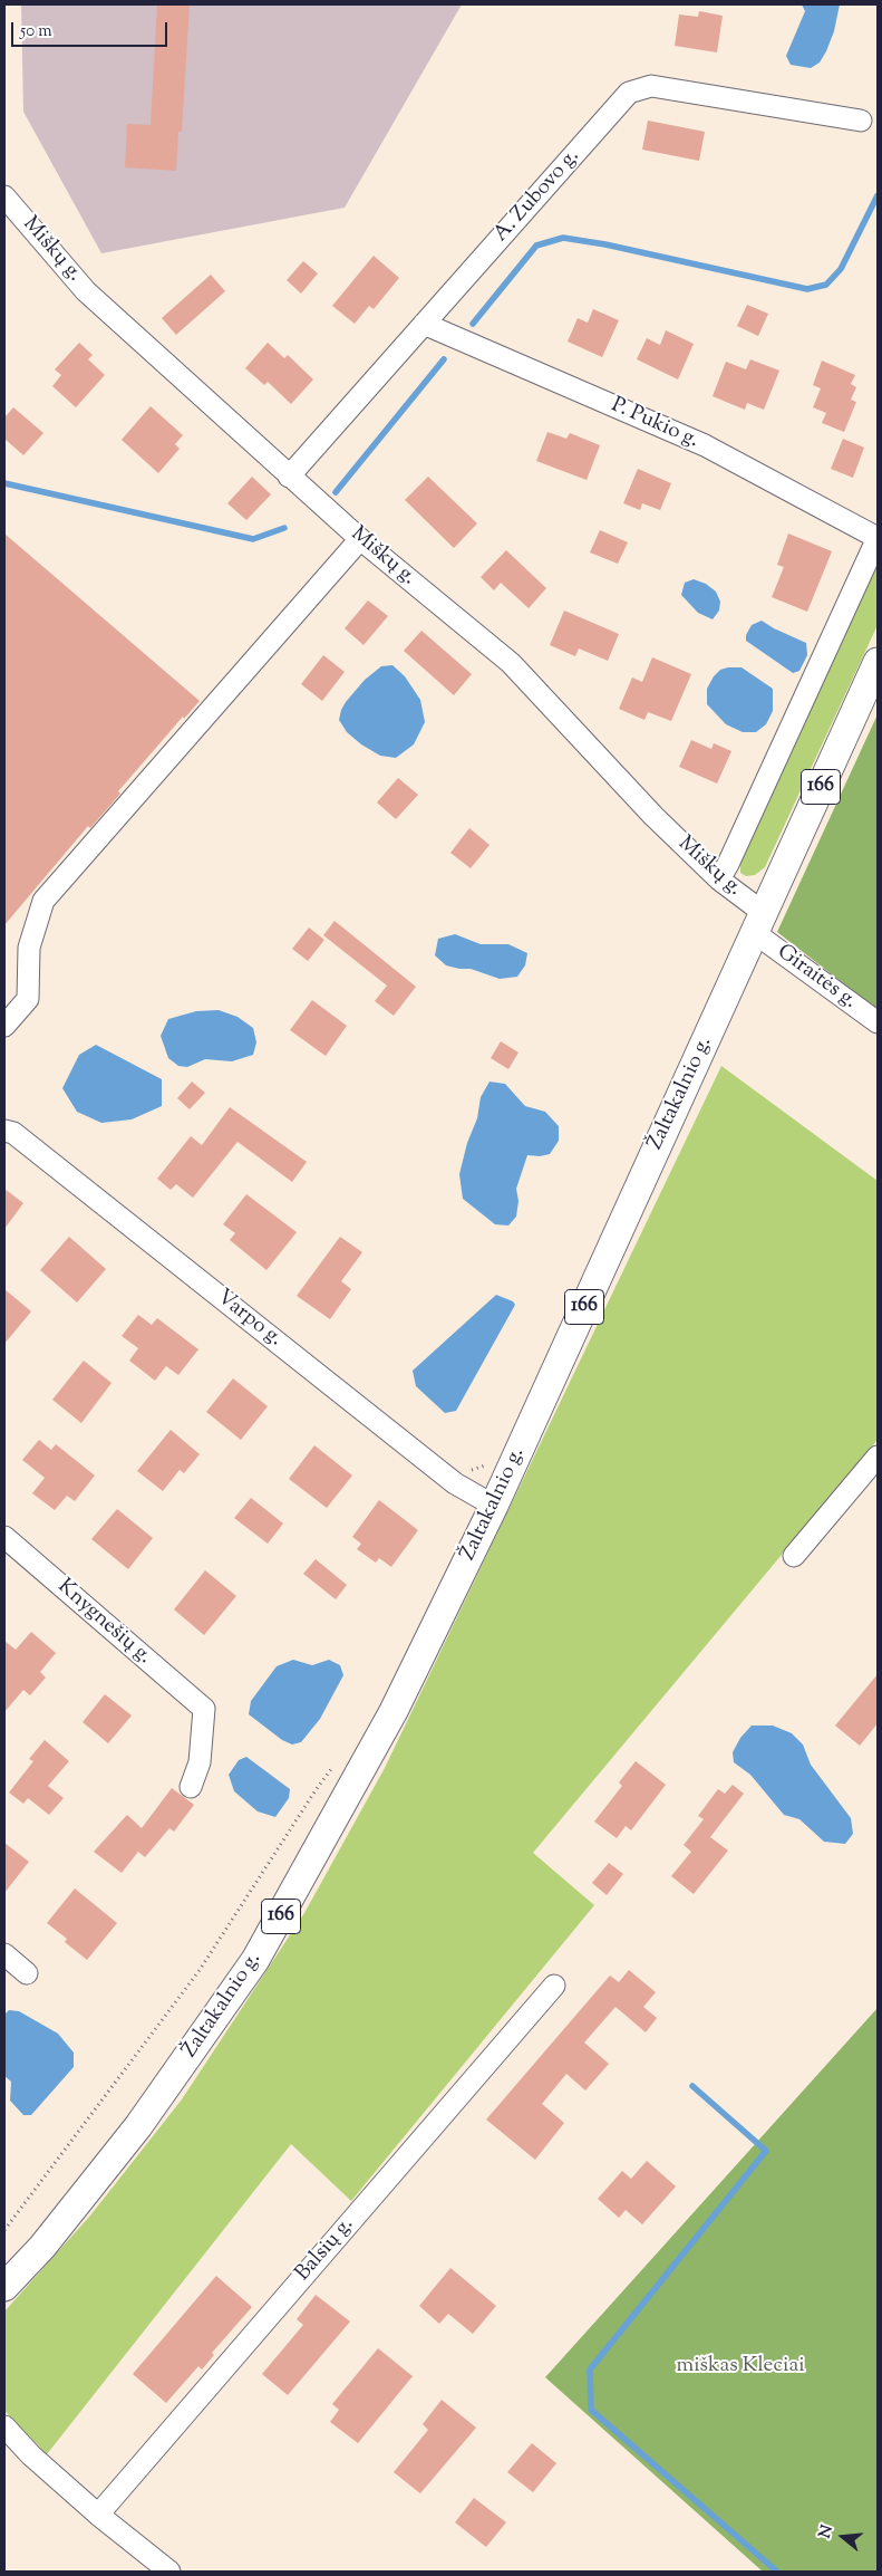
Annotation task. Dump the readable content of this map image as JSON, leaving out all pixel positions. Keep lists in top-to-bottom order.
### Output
{
  "streets": {
    "main road": ["166", "Žaltakalnio g."],
    "street": [
      "A. Zubovo g.",
      "Miškų g.",
      "P. Pukio g.",
      "Giraitės g.",
      "Varpo g.",
      "Knygnešių g.",
      "Balsių g."
    ]
  },
  "crossings": [
    ["A. Zubovo g.", "Miškų g."],
    ["A. Zubovo g.", "P. Pukio g."],
    ["Miškų g.", "Giraitės g."],
    ["Miškų g.", "Žaltakalnio g."],
    ["Giraitės g.", "Žaltakalnio g."],
    ["Žaltakalnio g.", "Varpo g."]
  ],
  "parks": ["miškas Kleciai"],
  "scale_bar": "50 m",
  "north": "left"
}
